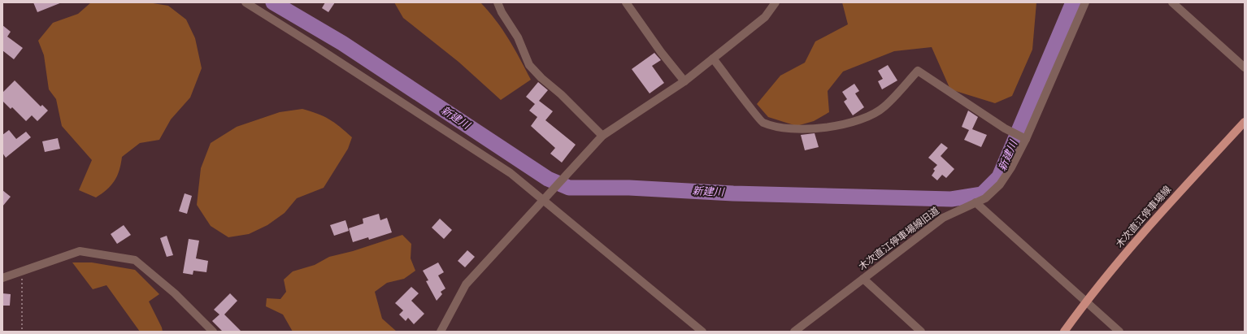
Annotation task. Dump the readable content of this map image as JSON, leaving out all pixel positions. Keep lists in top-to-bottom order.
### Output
{
  "streets": {
    "main road": ["木次直江停車場線"],
    "street": ["木次直江停車場線旧道"]
  },
  "water": ["新建川"]
}
